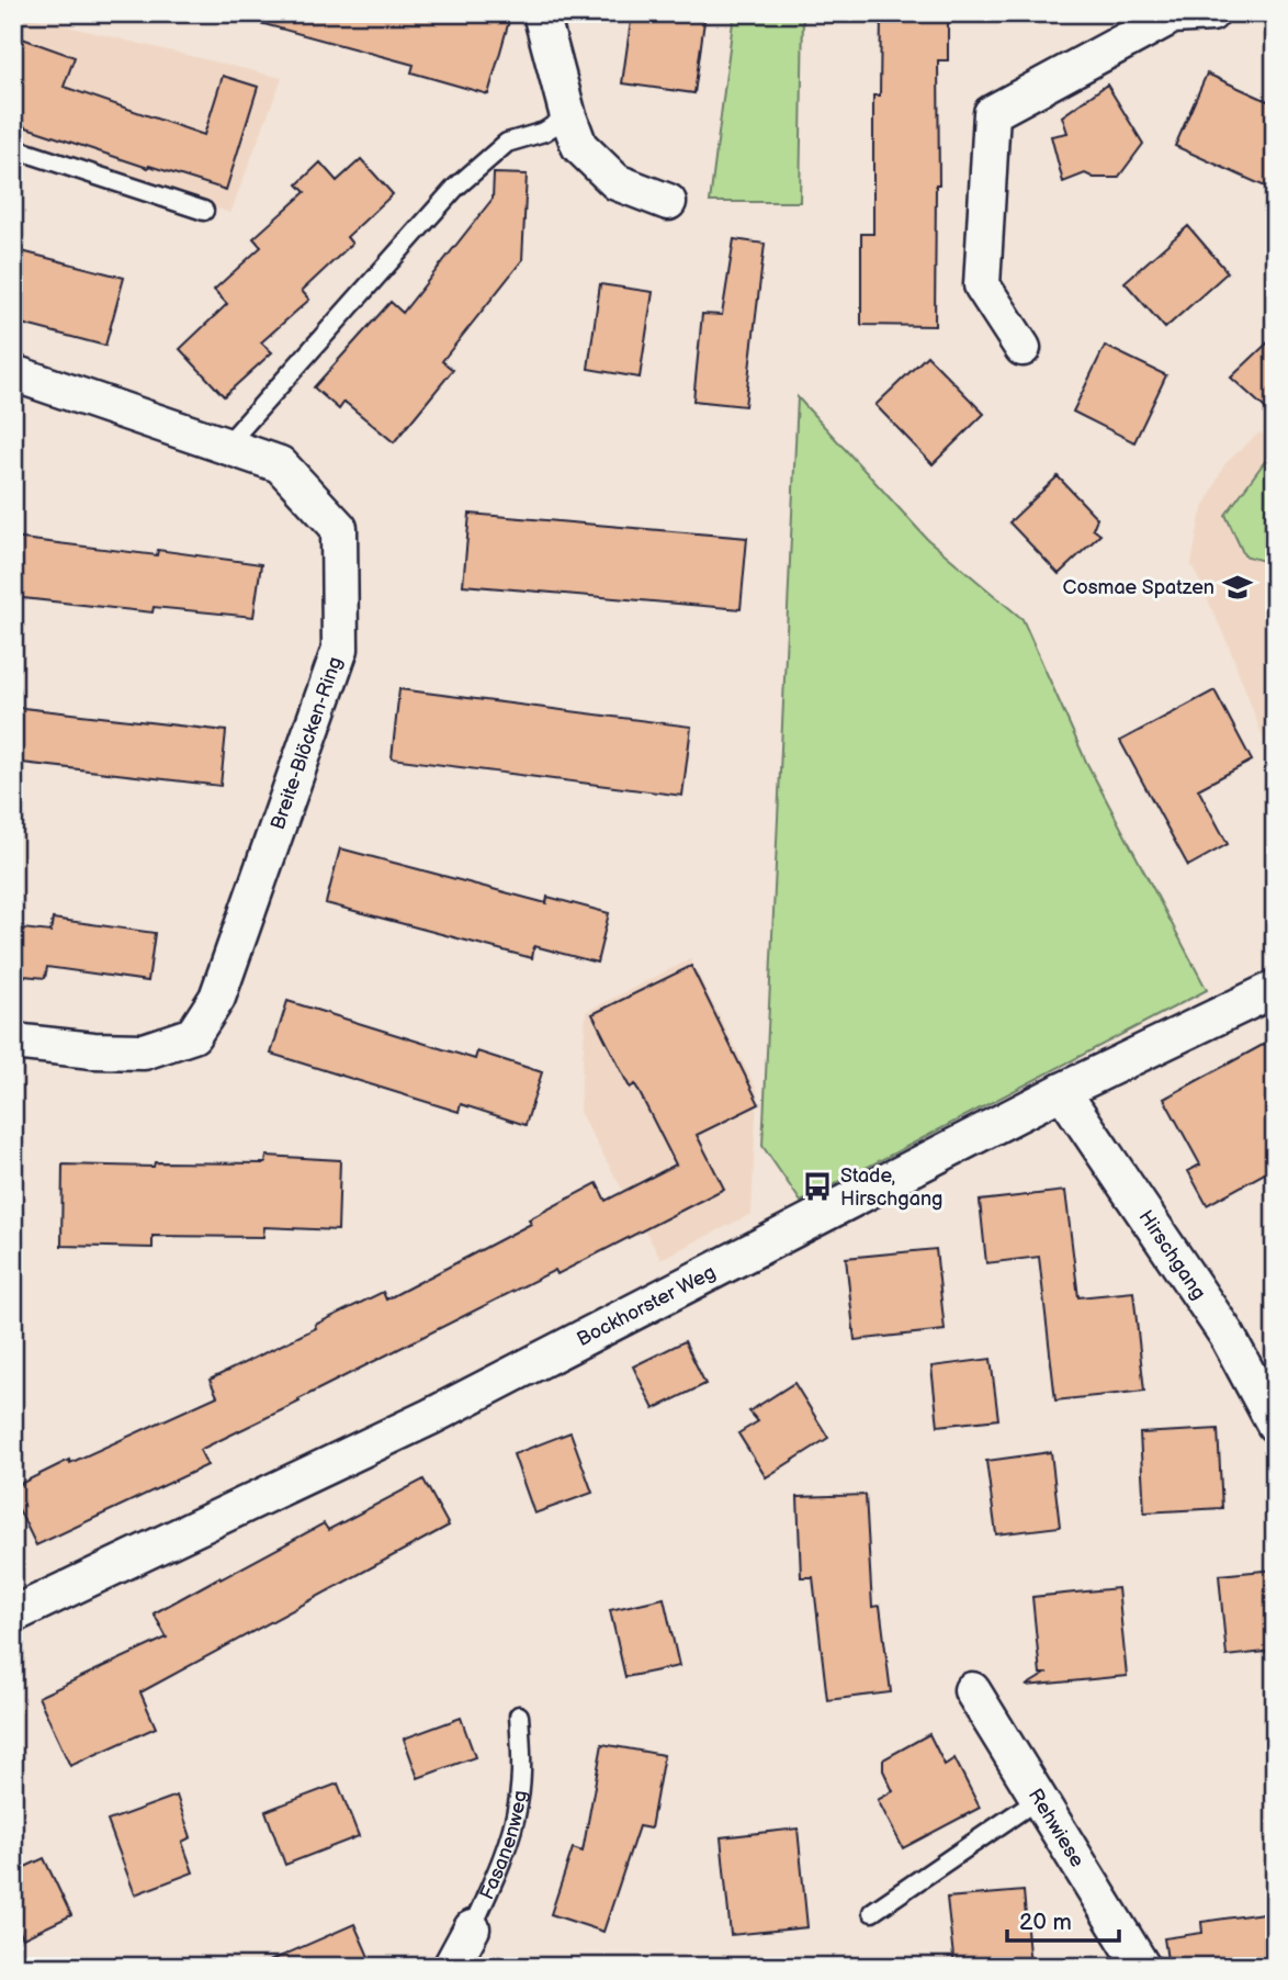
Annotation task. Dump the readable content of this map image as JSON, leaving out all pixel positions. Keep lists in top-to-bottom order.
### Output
{
  "streets": {
    "street": [
      "Breite-Blöcken-Ring",
      "Hirschgang",
      "Bockhorster Weg",
      "Rehwiese",
      "Fasanenweg"
    ]
  },
  "crossings": [
    ["Hirschgang", "Bockhorster Weg"]
  ],
  "places": {
    "school or university": ["Cosmae Spatzen"],
    "bus stop": ["Stade, Hirschgang"]
  },
  "scale_bar": "20 m"
}
